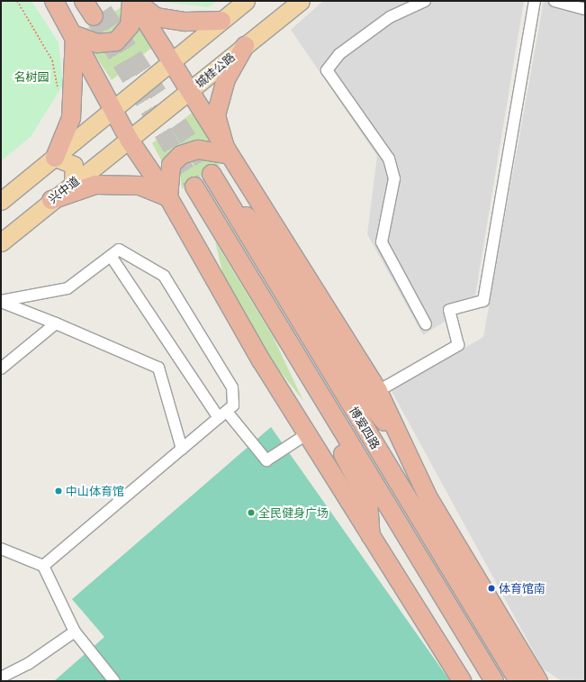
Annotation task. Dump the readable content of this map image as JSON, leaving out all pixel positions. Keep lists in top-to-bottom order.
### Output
{
  "streets": {
    "highway": ["博爱四路"],
    "main road": ["城桂公路", "兴中道"]
  },
  "crossings": [
    ["城桂公路", "兴中道"]
  ],
  "parks": ["名树园"],
  "places": ["中山体育馆", "全民健身广场", "体育馆南"]
}
